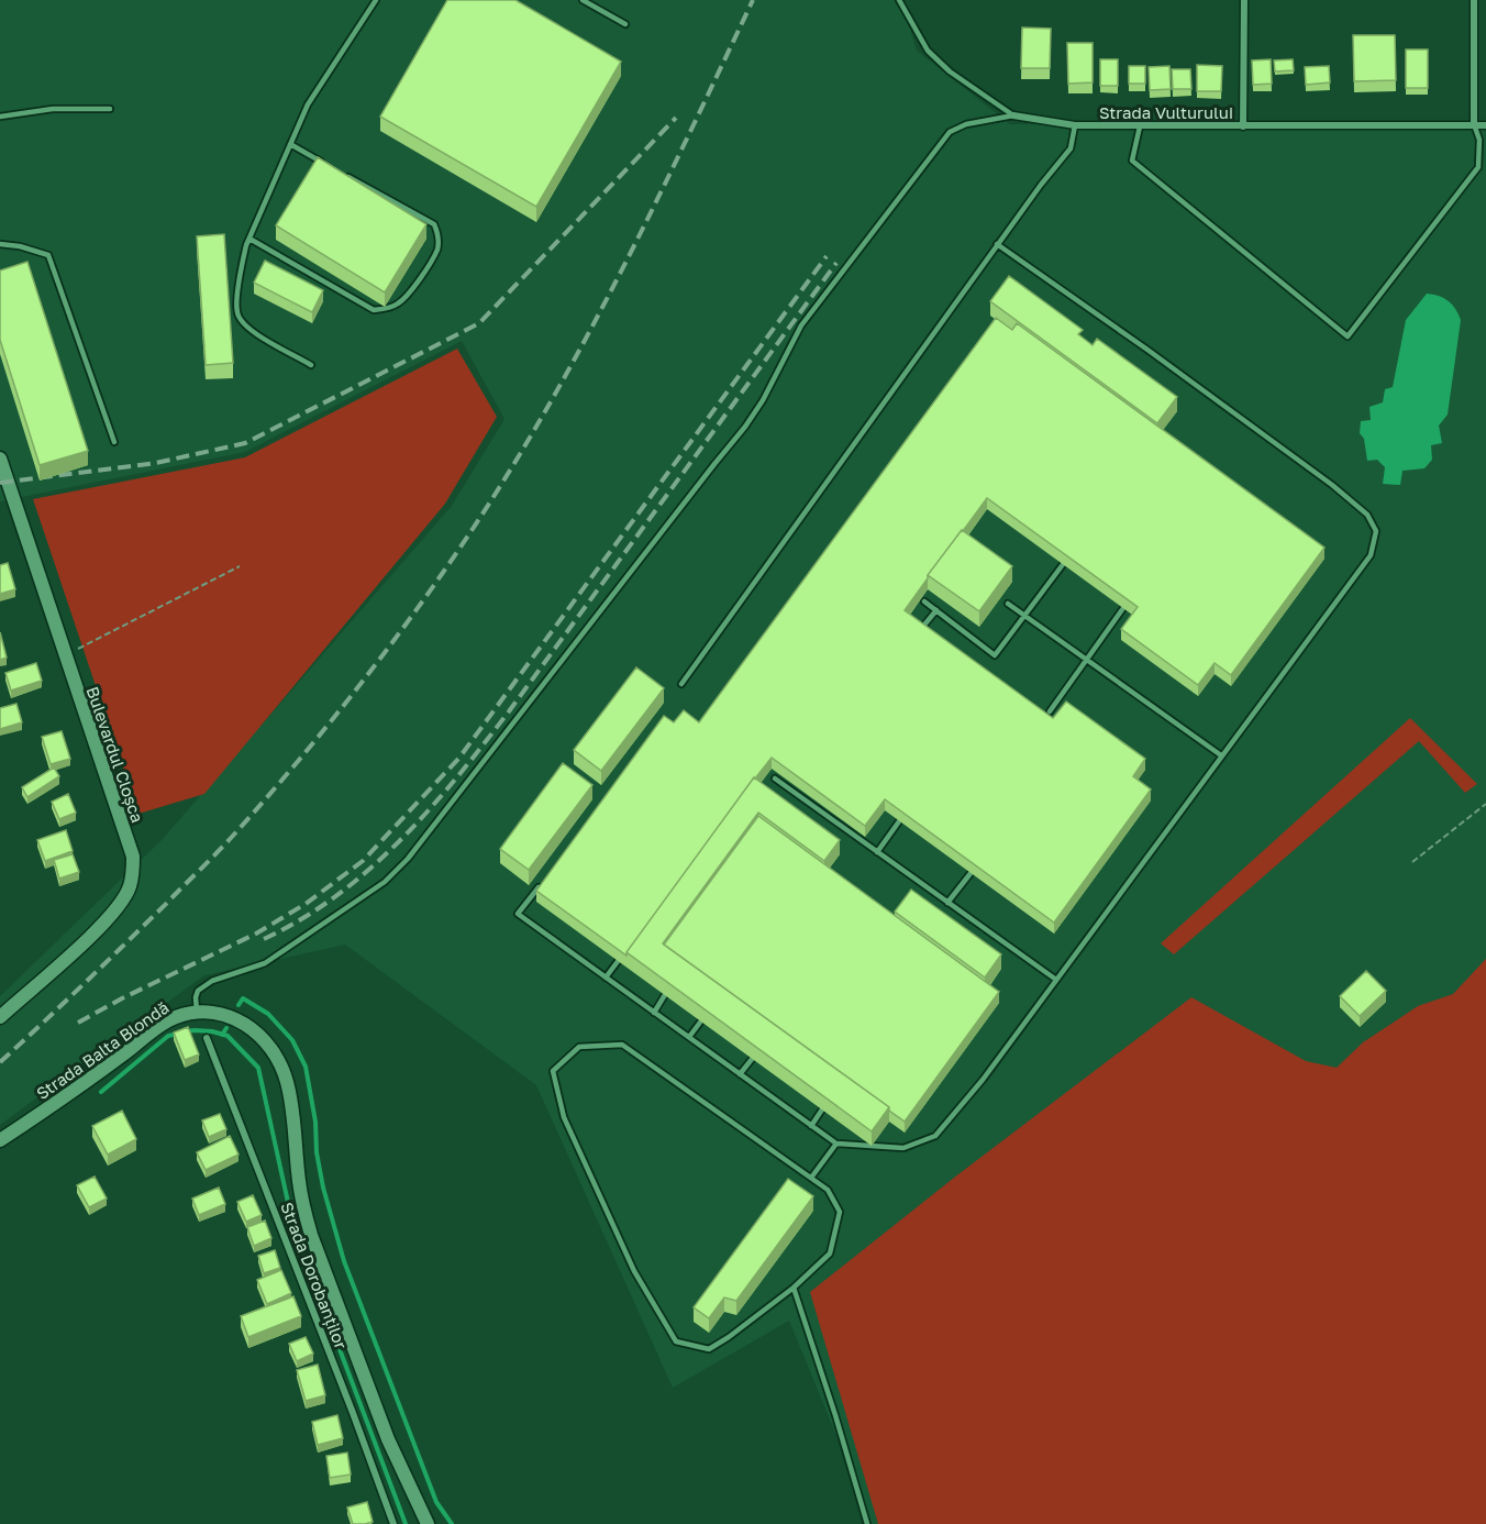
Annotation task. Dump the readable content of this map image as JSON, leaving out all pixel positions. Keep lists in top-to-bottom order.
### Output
{
  "streets": {
    "main road": ["Bulevardul Cloșca", "Strada Balta Blondă"],
    "street": ["Strada Vulturului", "Strada Dorobanților"]
  }
}
